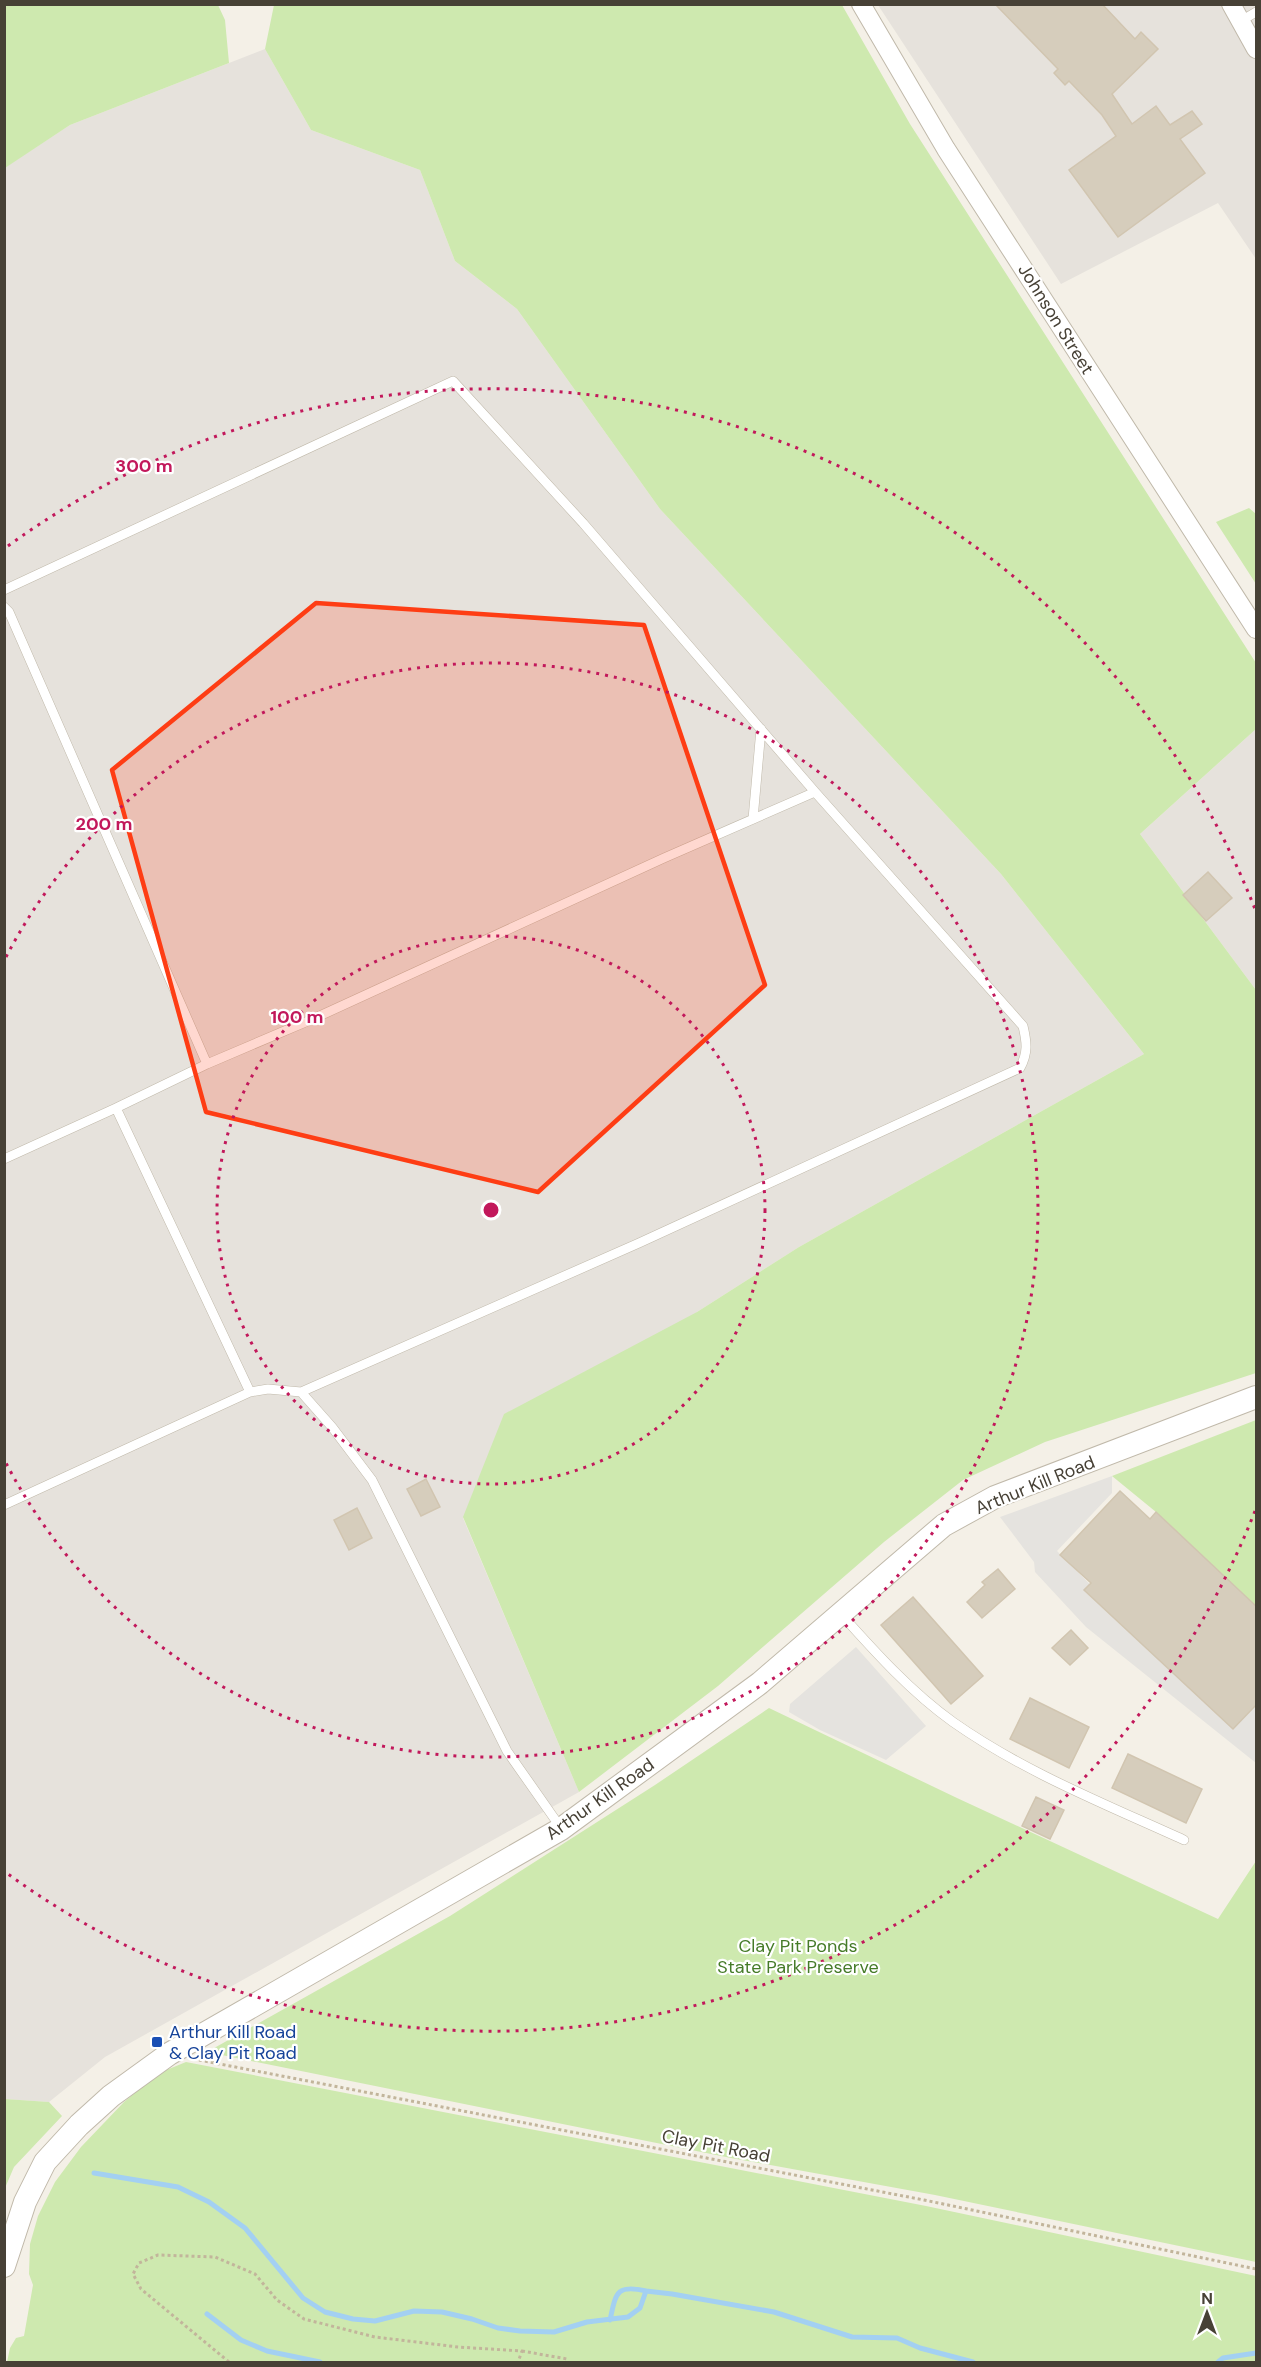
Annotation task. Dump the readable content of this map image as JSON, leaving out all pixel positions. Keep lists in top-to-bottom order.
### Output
{
  "streets": {
    "street": ["Johnson Street", "Arthur Kill Road"],
    "path": ["Clay Pit Road"]
  },
  "crossings": [
    ["Arthur Kill Road", "Clay Pit Road"]
  ],
  "parks": ["Clay Pit Ponds State Park Preserve"],
  "places": {
    "transit": ["Arthur Kill Road & Clay Pit Road"]
  },
  "north": "top",
  "rings": ["300 m", "200 m", "100 m"]
}
